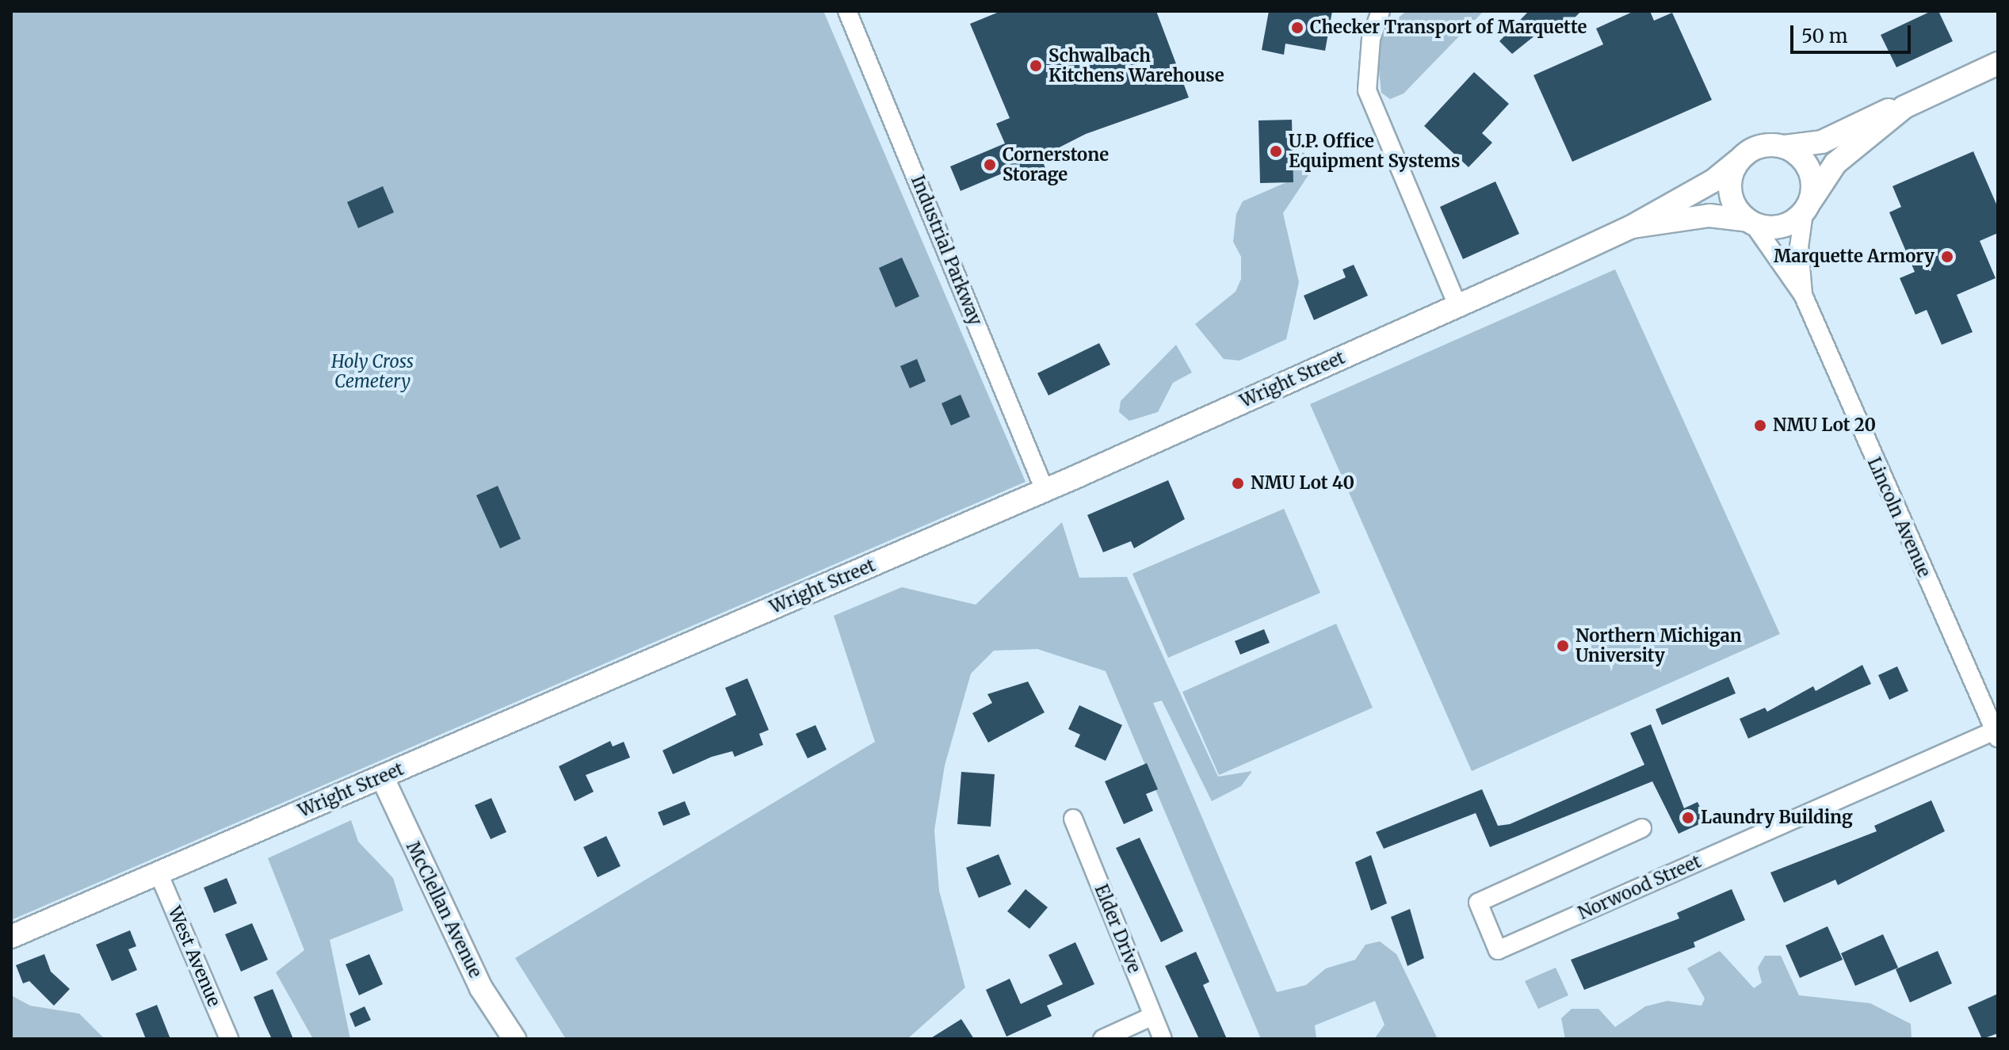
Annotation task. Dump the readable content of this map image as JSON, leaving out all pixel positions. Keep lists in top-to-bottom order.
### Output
{
  "streets": {
    "main road": ["Wright Street", "McClellan Avenue"],
    "street": [
      "Industrial Parkway",
      "Lincoln Avenue",
      "Norwood Street",
      "Elder Drive",
      "West Avenue"
    ]
  },
  "crossings": [
    ["Industrial Parkway", "Wright Street"],
    ["Wright Street", "Lincoln Avenue"],
    ["Wright Street", "McClellan Avenue"],
    ["Wright Street", "West Avenue"],
    ["Lincoln Avenue", "Norwood Street"]
  ],
  "parks": ["Holy Cross Cemetery"],
  "places": [
    "Checker Transport of Marquette",
    "Schwalbach Kitchens Warehouse",
    "U.P. Office Equipment Systems",
    "Cornerstone Storage",
    "Marquette Armory",
    "NMU Lot 20",
    "NMU Lot 40",
    "Northern Michigan University",
    "Laundry Building"
  ],
  "scale_bar": "50 m"
}
